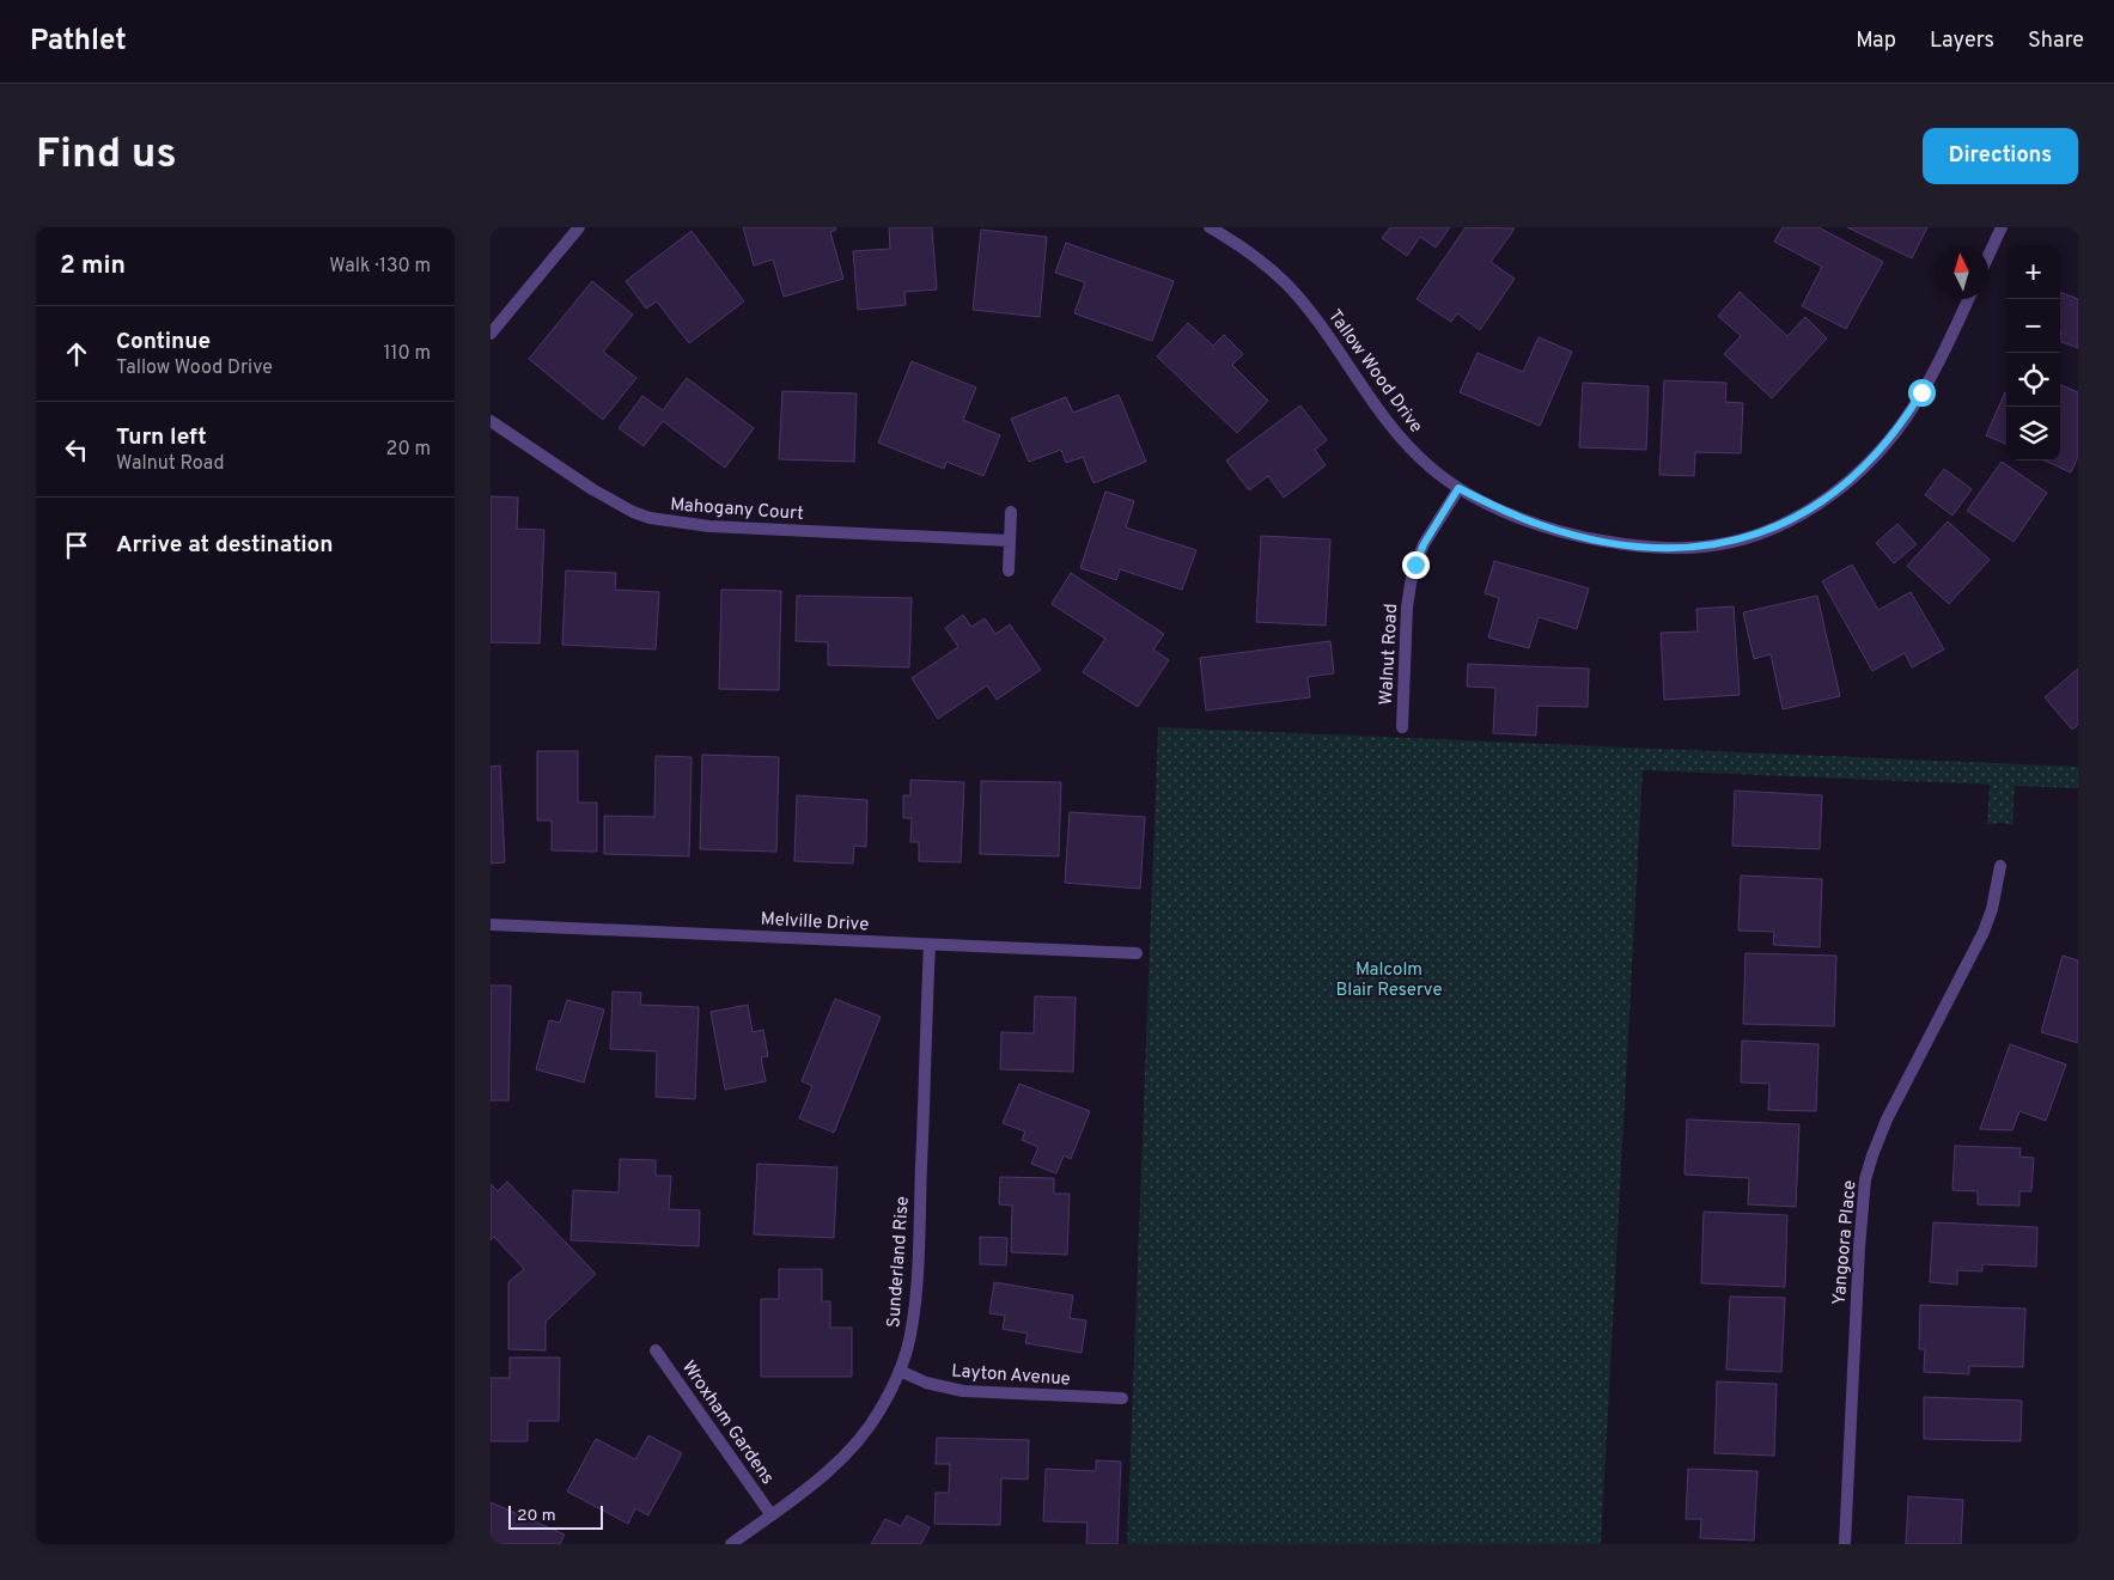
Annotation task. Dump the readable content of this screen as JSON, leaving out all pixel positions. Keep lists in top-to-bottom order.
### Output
{
  "streets": {
    "street": [
      "Tallow Wood Drive",
      "Mahogany Court",
      "Walnut Road",
      "Melville Drive",
      "Yangoora Place",
      "Sunderland Rise",
      "Layton Avenue",
      "Wroxham Gardens"
    ]
  },
  "crossings": [
    ["Tallow Wood Drive", "Walnut Road"],
    ["Melville Drive", "Sunderland Rise"],
    ["Sunderland Rise", "Layton Avenue"],
    ["Sunderland Rise", "Wroxham Gardens"]
  ],
  "parks": ["Malcolm Blair Reserve"],
  "scale_bar": "20 m",
  "north": "top",
  "page": {
    "header": "Pathlet",
    "nav": ["Map", "Layers", "Share"],
    "buttons": "Directions",
    "title": "Find us",
    "heading": ["2 min", "Walk · 130 m"],
    "map_buttons": ["+", "−"],
    "list": [
      ["Continue", "Tallow Wood Drive", "110 m"],
      ["Turn left", "Walnut Road", "20 m"],
      "Arrive at destination"
    ],
    "scale": "20 m"
  }
}
